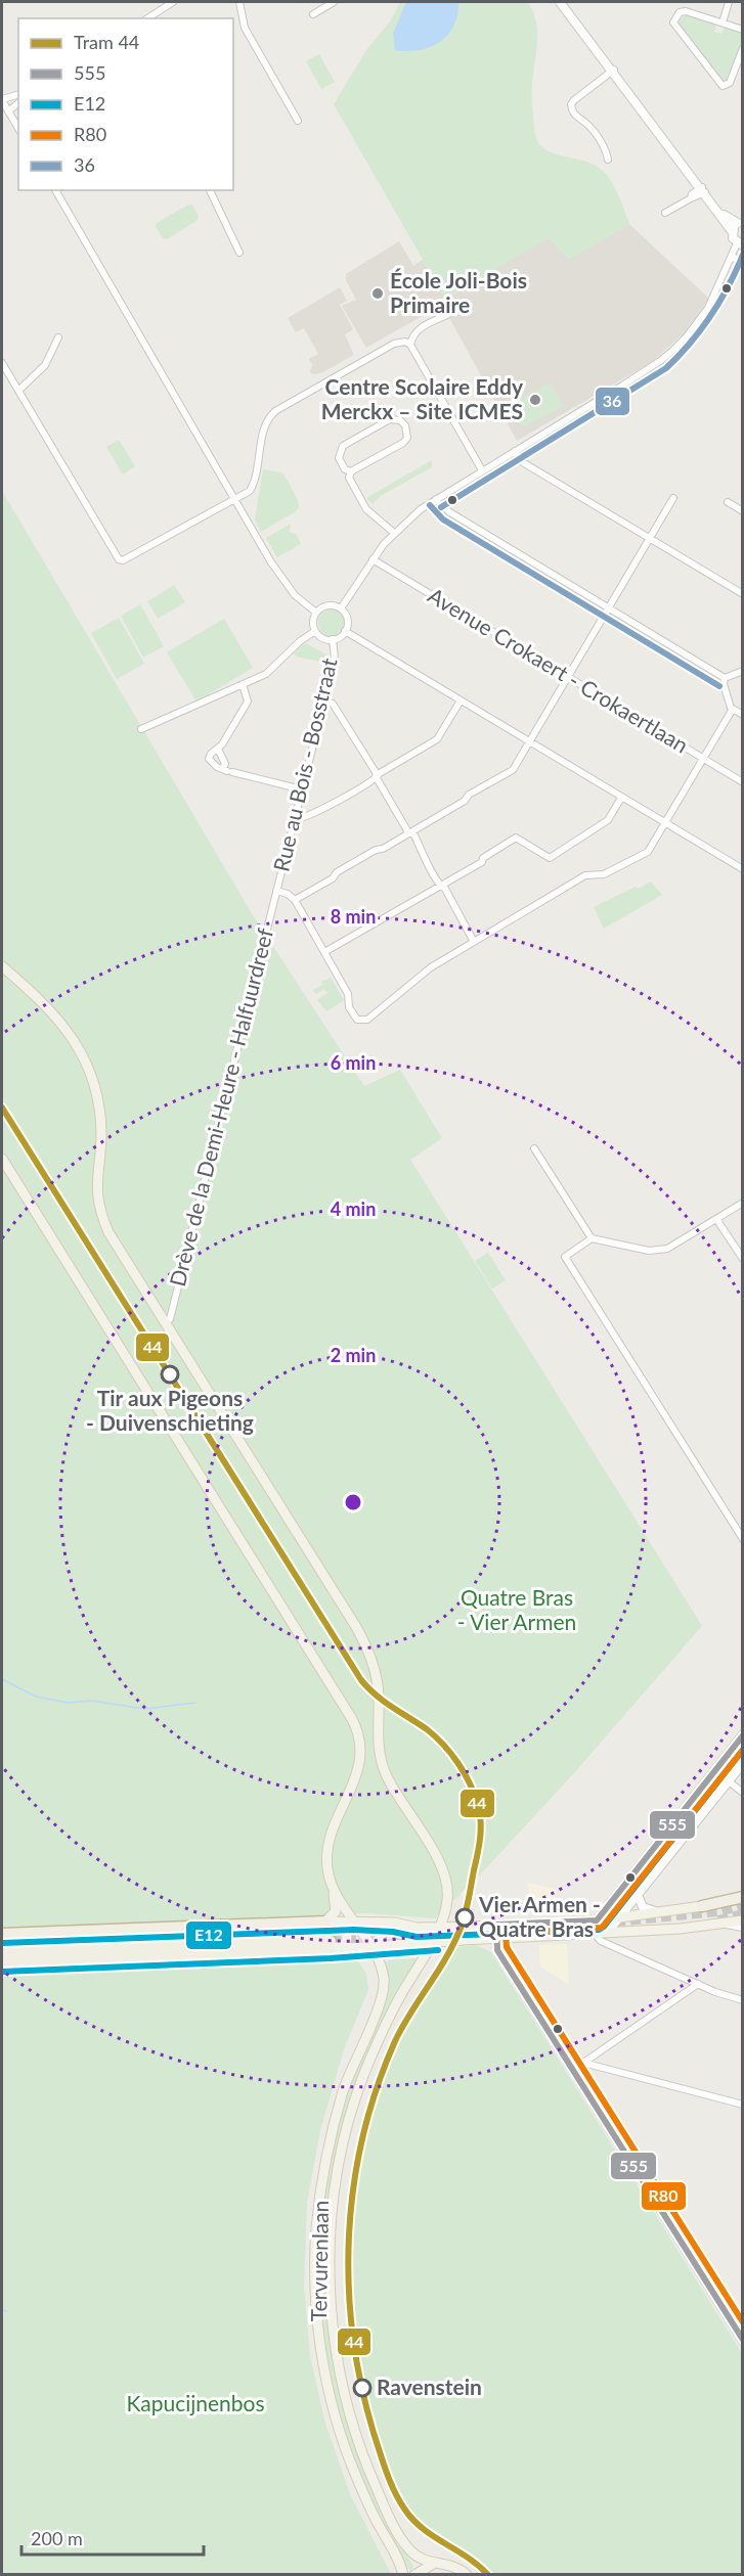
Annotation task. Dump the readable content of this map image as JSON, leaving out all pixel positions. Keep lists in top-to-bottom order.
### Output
{
  "streets": {
    "main road": ["Tervurenlaan"],
    "street": ["Avenue Crokaert - Crokaertlaan", "Rue au Bois - Bosstraat", "Drève de la Demi-Heure - Halfuurdreef"]
  },
  "crossings": [
    ["Rue au Bois - Bosstraat", "Drève de la Demi-Heure - Halfuurdreef"],
    ["Drève de la Demi-Heure - Halfuurdreef", "Tervurenlaan"]
  ],
  "parks": ["Quatre Bras - Vier Armen", "Kapucijnenbos"],
  "places": [
    "École Joli-Bois Primaire",
    "Centre Scolaire Eddy Merckx – Site ICMES",
    "Tir aux Pigeons - Duivenschieting",
    "Vier Armen - Quatre Bras",
    "Ravenstein"
  ],
  "lines": [
    "transit line 36",
    "tram line 44",
    "transit line 555",
    "transit line E12",
    "transit line R80"
  ],
  "legend": [
    "Tram 44",
    "555",
    "E12",
    "R80",
    "36"
  ],
  "scale_bar": "200 m",
  "rings": [
    "8 min",
    "6 min",
    "4 min",
    "2 min"
  ]
}
